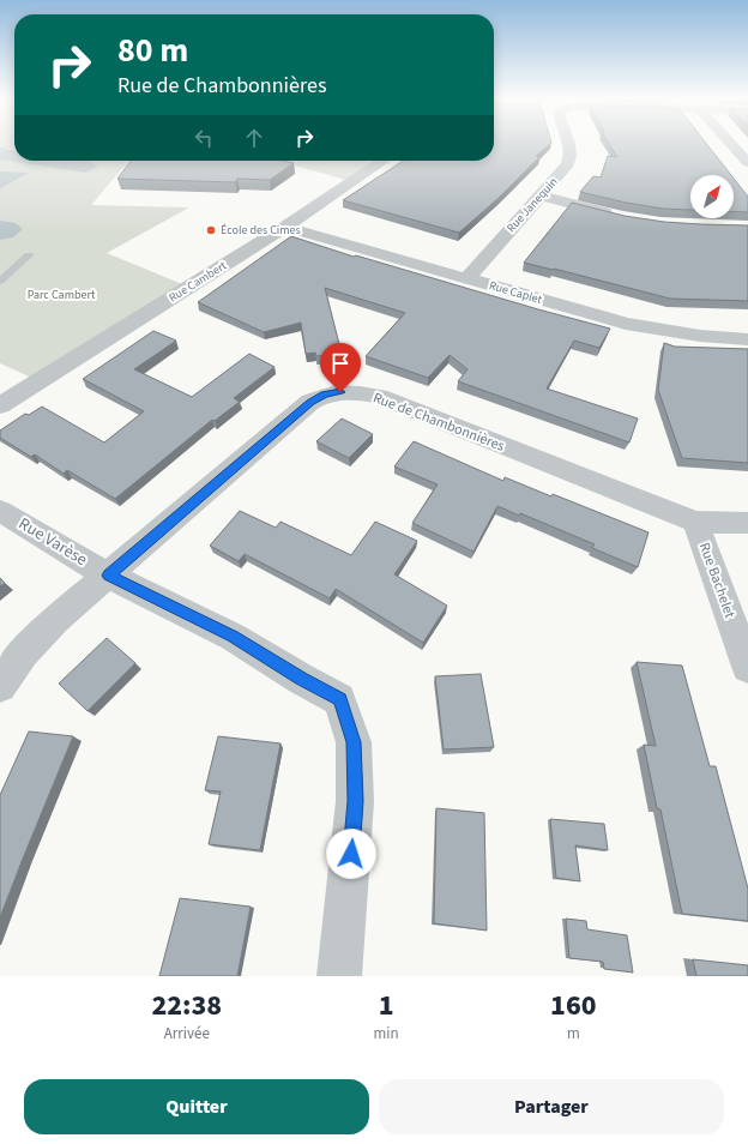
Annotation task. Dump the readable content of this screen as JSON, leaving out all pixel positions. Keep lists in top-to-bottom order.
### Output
{
  "streets": {
    "street": [
      "Rue Janequin",
      "Rue Cambert",
      "Rue Caplet",
      "Rue de Chambonnières",
      "Rue Varèse",
      "Rue Bachelet"
    ]
  },
  "crossings": [
    ["Rue Janequin", "Rue Caplet"],
    ["Rue Cambert", "Rue Caplet"],
    ["Rue de Chambonnières", "Rue Varèse"],
    ["Rue de Chambonnières", "Rue Bachelet"]
  ],
  "parks": ["Parc Cambert"],
  "places": ["École des Cimes"],
  "north": "top right",
  "page": {
    "turn": ["80 m", "Rue de Chambonnières"],
    "eta": [
      "22:38",
      "Arrivée",
      "1",
      "min",
      "160",
      "m"
    ],
    "buttons": ["Quitter", "Partager"]
  }
}
